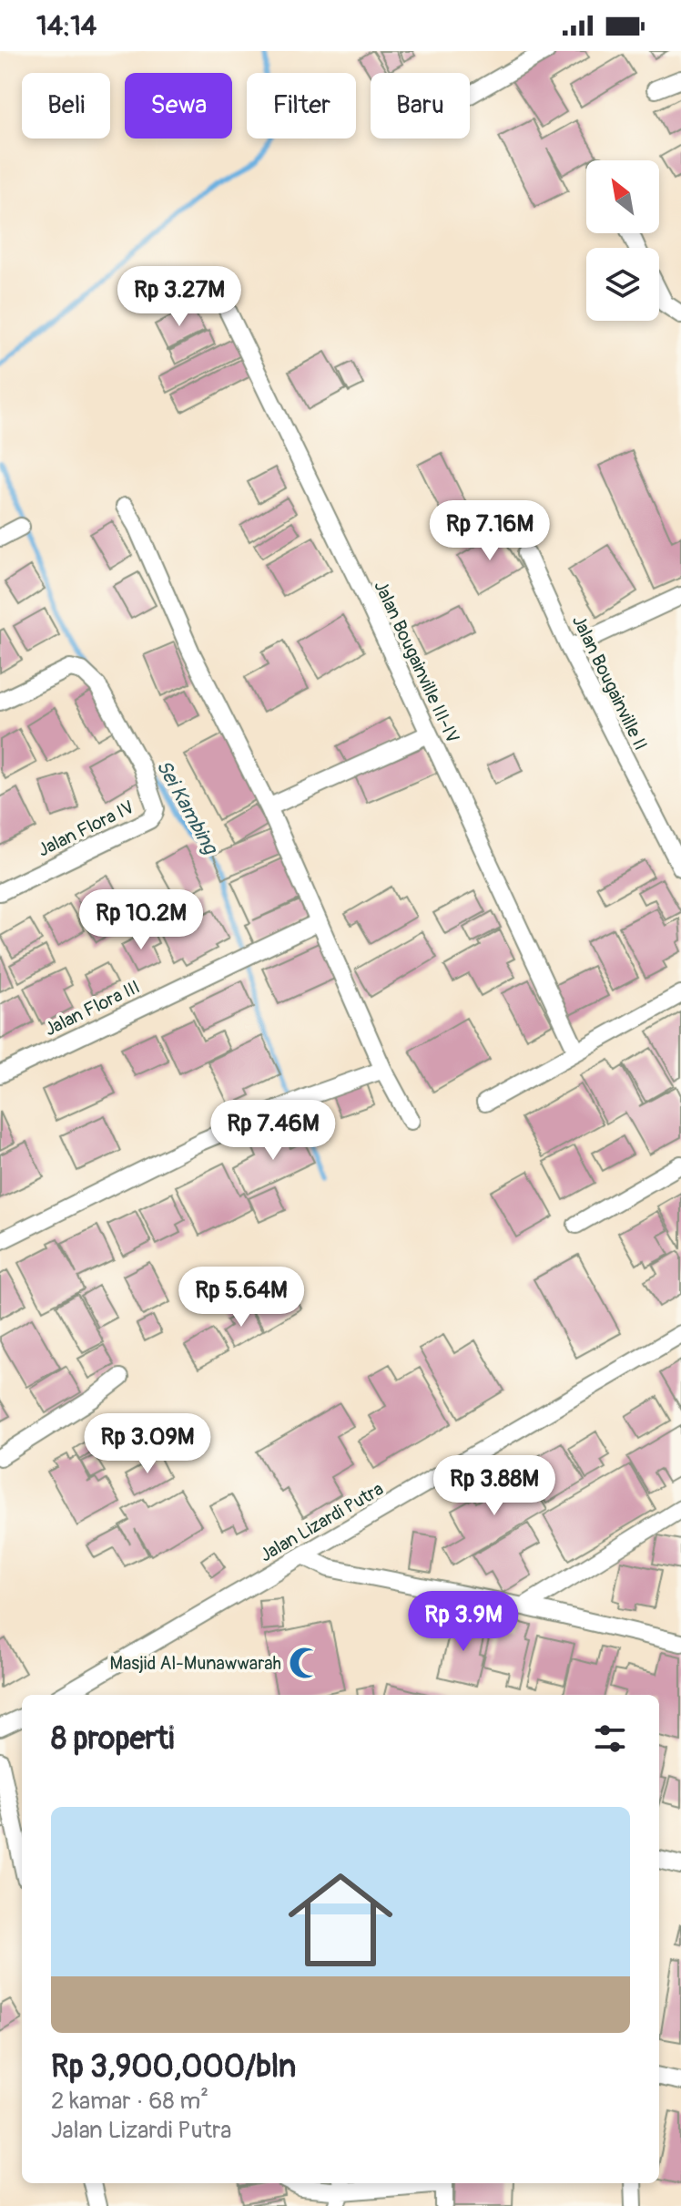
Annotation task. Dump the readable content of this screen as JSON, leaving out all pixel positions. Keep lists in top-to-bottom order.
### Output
{
  "streets": {
    "street": [
      "Jalan Bougainville III-IV",
      "Jalan Bougainville II",
      "Jalan Flora IV",
      "Jalan Flora III",
      "Jalan Lizardi Putra"
    ]
  },
  "water": ["Sei Kambing"],
  "places": {
    "mosque": ["Masjid Al-Munawwarah"]
  },
  "north": "top left",
  "page": {
    "status": "14:14",
    "chip": [
      "Beli",
      "Sewa",
      "Filter",
      "Baru"
    ],
    "price": [
      "Rp 3.27M",
      "Rp 7.16M",
      "Rp 10.2M",
      "Rp 7.46M",
      "Rp 5.64M",
      "Rp 3.09M",
      "Rp 3.88M",
      "Rp 3.9M"
    ],
    "heading": "8 properti",
    "list": [
      {
        "name": "Rp 3,900,000/bln",
        "note": "2 kamar · 68 m² · Jalan Lizardi Putra"
      }
    ]
  }
}
